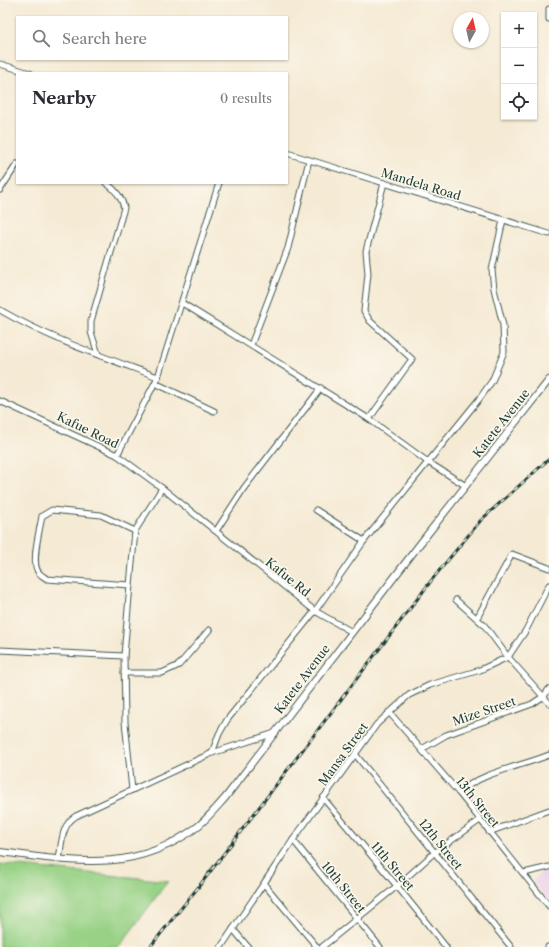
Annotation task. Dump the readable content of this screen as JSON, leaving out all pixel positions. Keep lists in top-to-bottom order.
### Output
{
  "streets": {
    "street": [
      "Mandela Road",
      "Katete Avenue",
      "Kafue Road",
      "Kafue Rd",
      "Mize Street",
      "Mansa Street",
      "13th Street",
      "12th Street",
      "11th Street",
      "10th Street"
    ]
  },
  "crossings": [
    ["Katete Avenue", "Kafue Rd"],
    ["Kafue Road", "Kafue Rd"],
    ["Mize Street", "13th Street"],
    ["Mansa Street", "13th Street"],
    ["Mansa Street", "12th Street"],
    ["Mansa Street", "11th Street"],
    ["Mansa Street", "10th Street"]
  ],
  "north": "top",
  "page": {
    "map_buttons": ["+", "−"],
    "search": "Search here",
    "heading": ["Nearby", "0 results"]
  }
}
